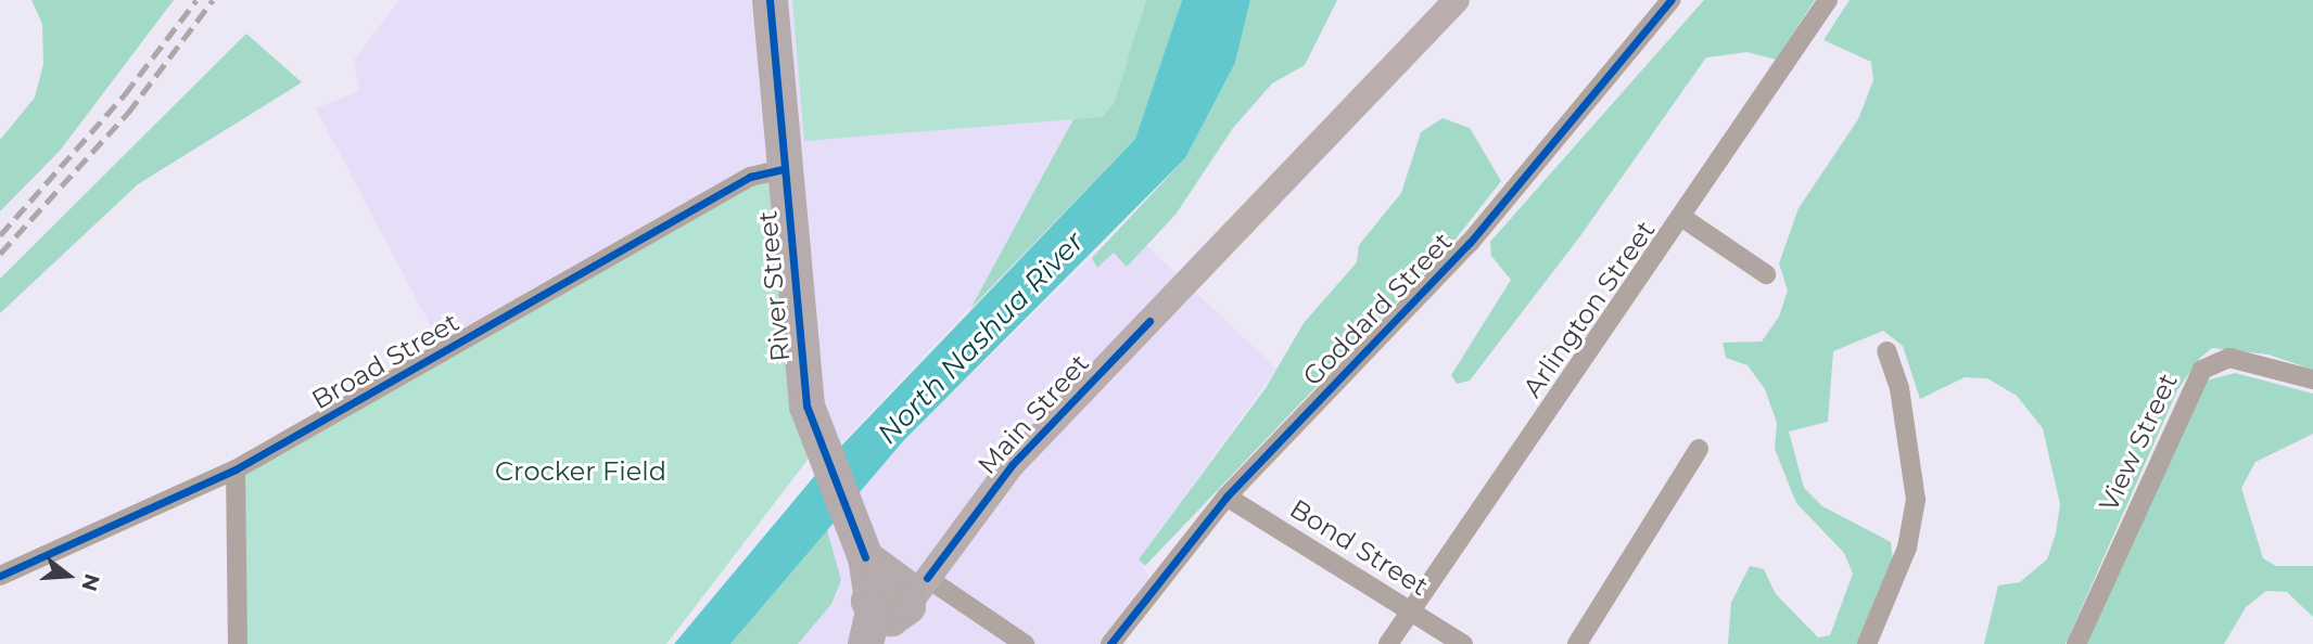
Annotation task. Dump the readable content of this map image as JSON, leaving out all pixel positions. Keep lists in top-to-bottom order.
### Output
{
  "streets": {
    "highway": ["River Street"],
    "main road": ["Main Street"],
    "street": [
      "Goddard Street",
      "Arlington Street",
      "Broad Street",
      "View Street",
      "Bond Street"
    ]
  },
  "crossings": [
    ["River Street", "Broad Street"],
    ["River Street", "Main Street"],
    ["Goddard Street", "Bond Street"],
    ["Arlington Street", "Bond Street"]
  ],
  "water": ["North Nashua River"],
  "parks": ["Crocker Field"],
  "north": "right"
}
